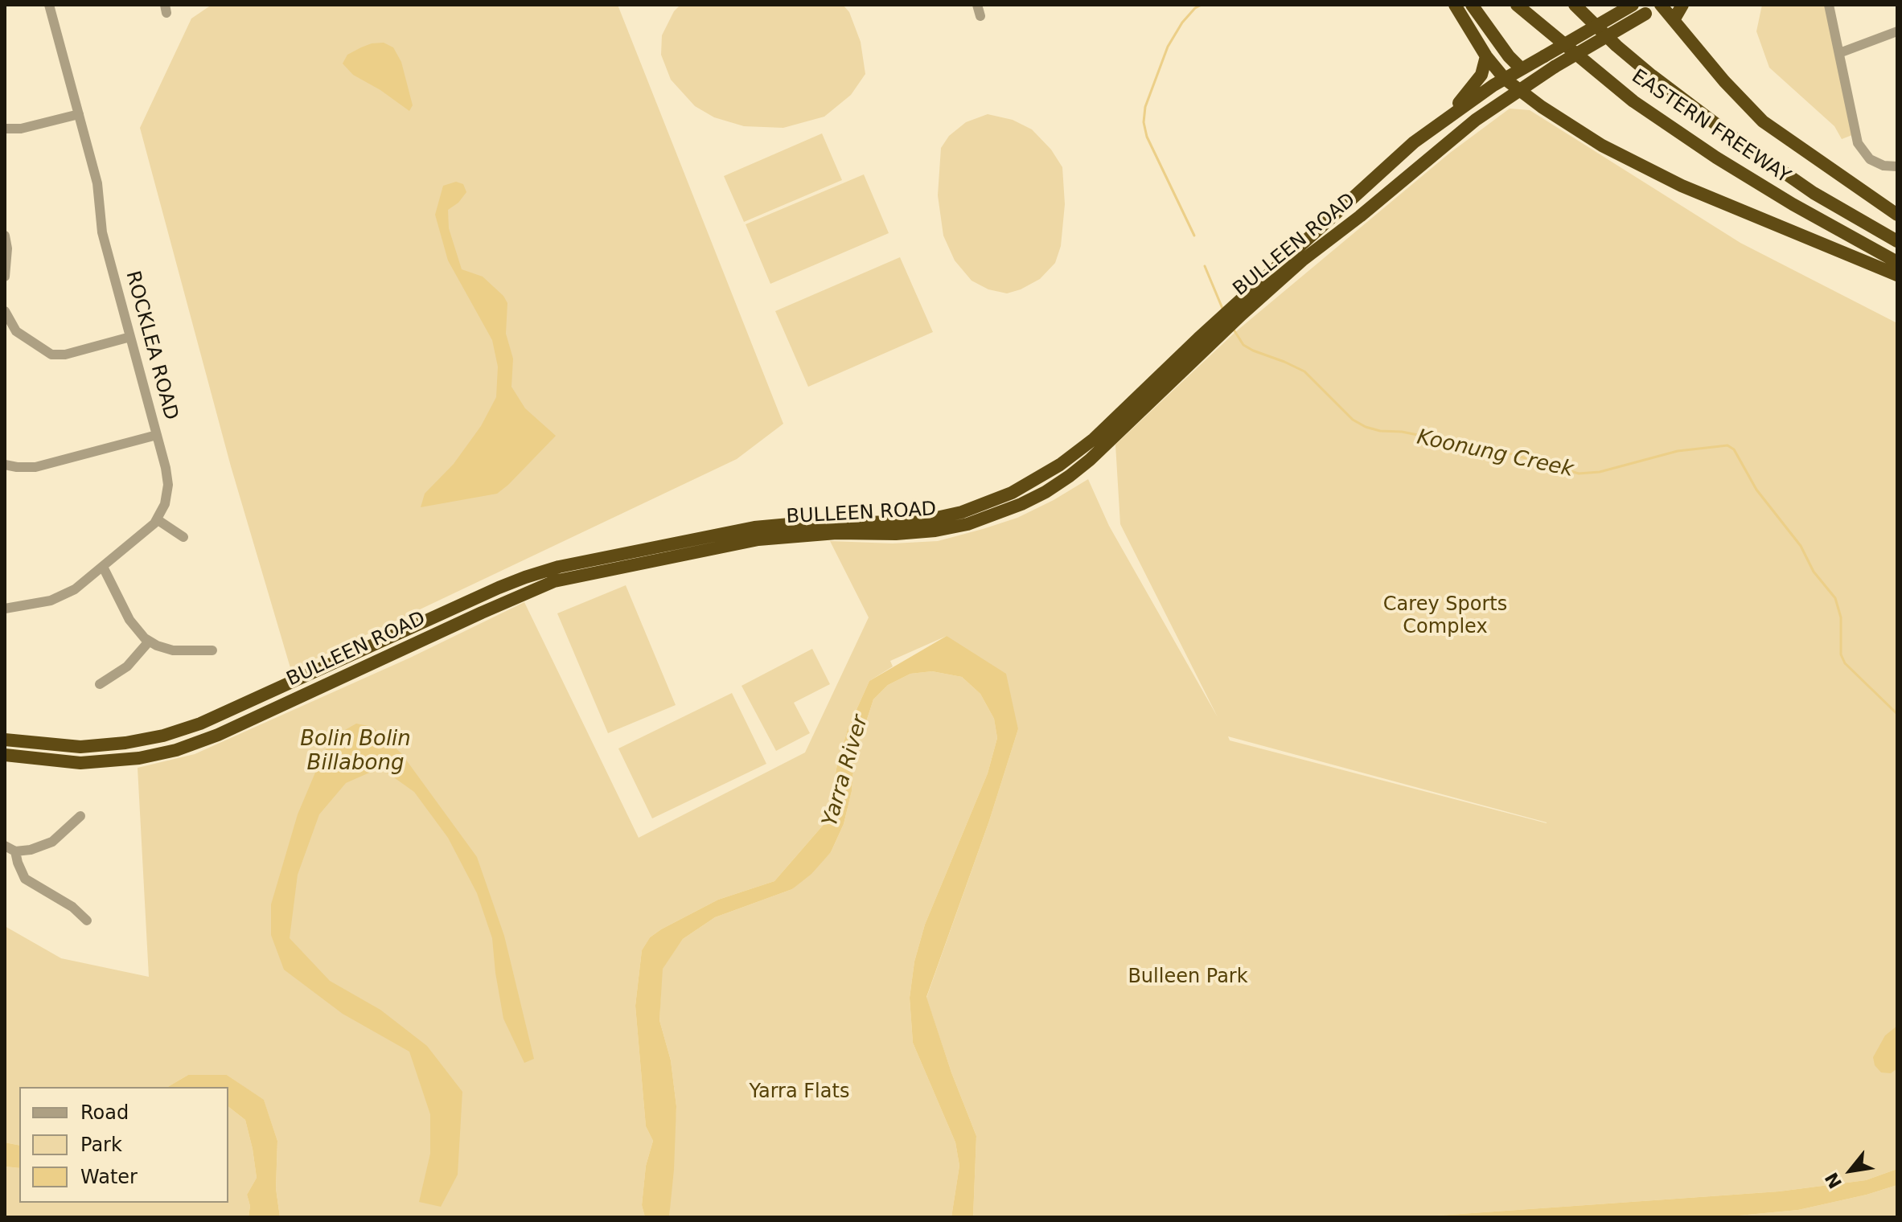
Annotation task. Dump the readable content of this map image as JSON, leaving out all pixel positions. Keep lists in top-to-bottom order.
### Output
{
  "streets": {
    "highway": ["EASTERN FREEWAY", "BULLEEN ROAD"],
    "street": ["ROCKLEA ROAD"]
  },
  "water": ["Koonung Creek", "Bolin Bolin Billabong", "Yarra River"],
  "parks": ["Carey Sports Complex", "Bulleen Park", "Yarra Flats"],
  "legend": ["Road", "Park", "Water"],
  "north": "bottom left"
}
